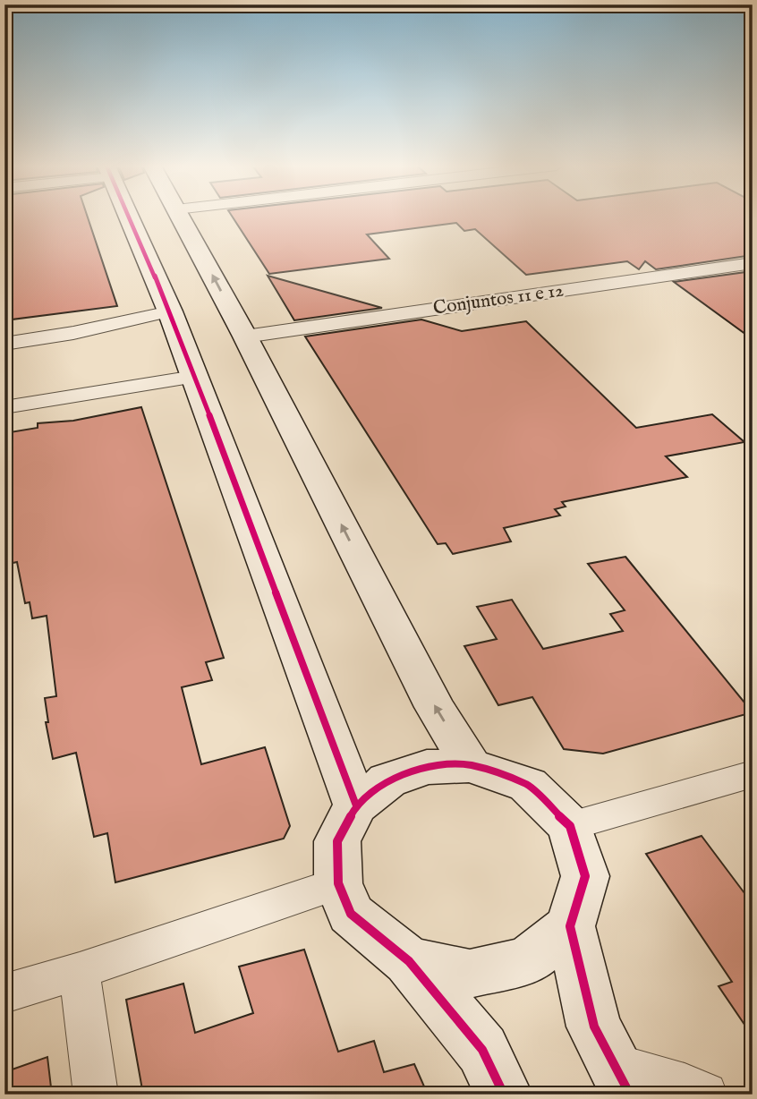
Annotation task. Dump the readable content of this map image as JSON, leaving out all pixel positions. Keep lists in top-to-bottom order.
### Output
{
  "streets": {
    "street": ["Conjuntos 11 e 12"]
  }
}
